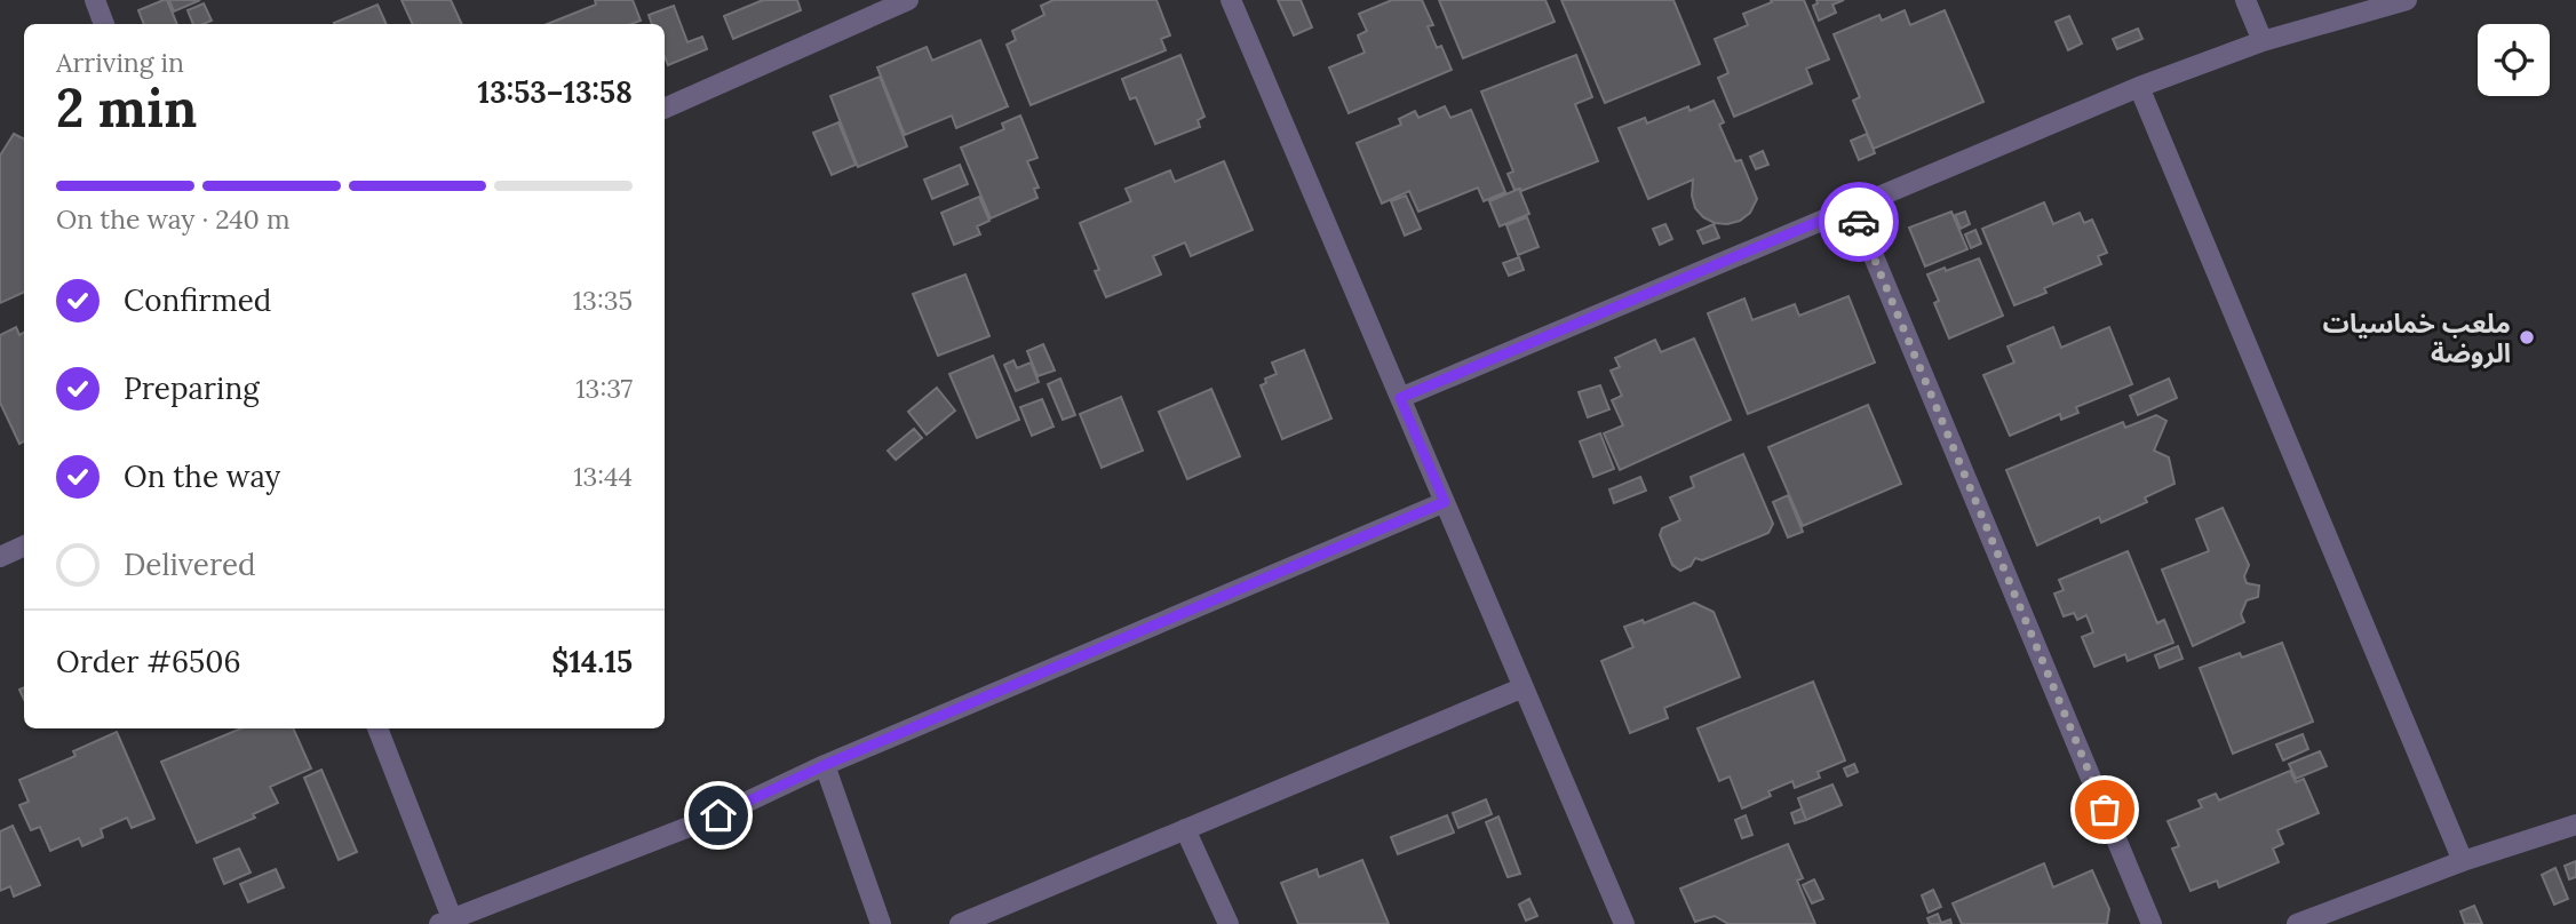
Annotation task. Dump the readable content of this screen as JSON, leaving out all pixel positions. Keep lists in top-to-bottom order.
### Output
{
  "places": ["ملعب خماسيات الروضة"],
  "page": {
    "heading": ["2 min", "Arriving in", "13:53–13:58"],
    "panel": ["Order #6506", "$14.15"],
    "bar": "On the way · 240 m",
    "list": [
      ["Confirmed", "13:35"],
      ["Preparing", "13:37"],
      ["On the way", "13:44"],
      "Delivered"
    ]
  }
}
